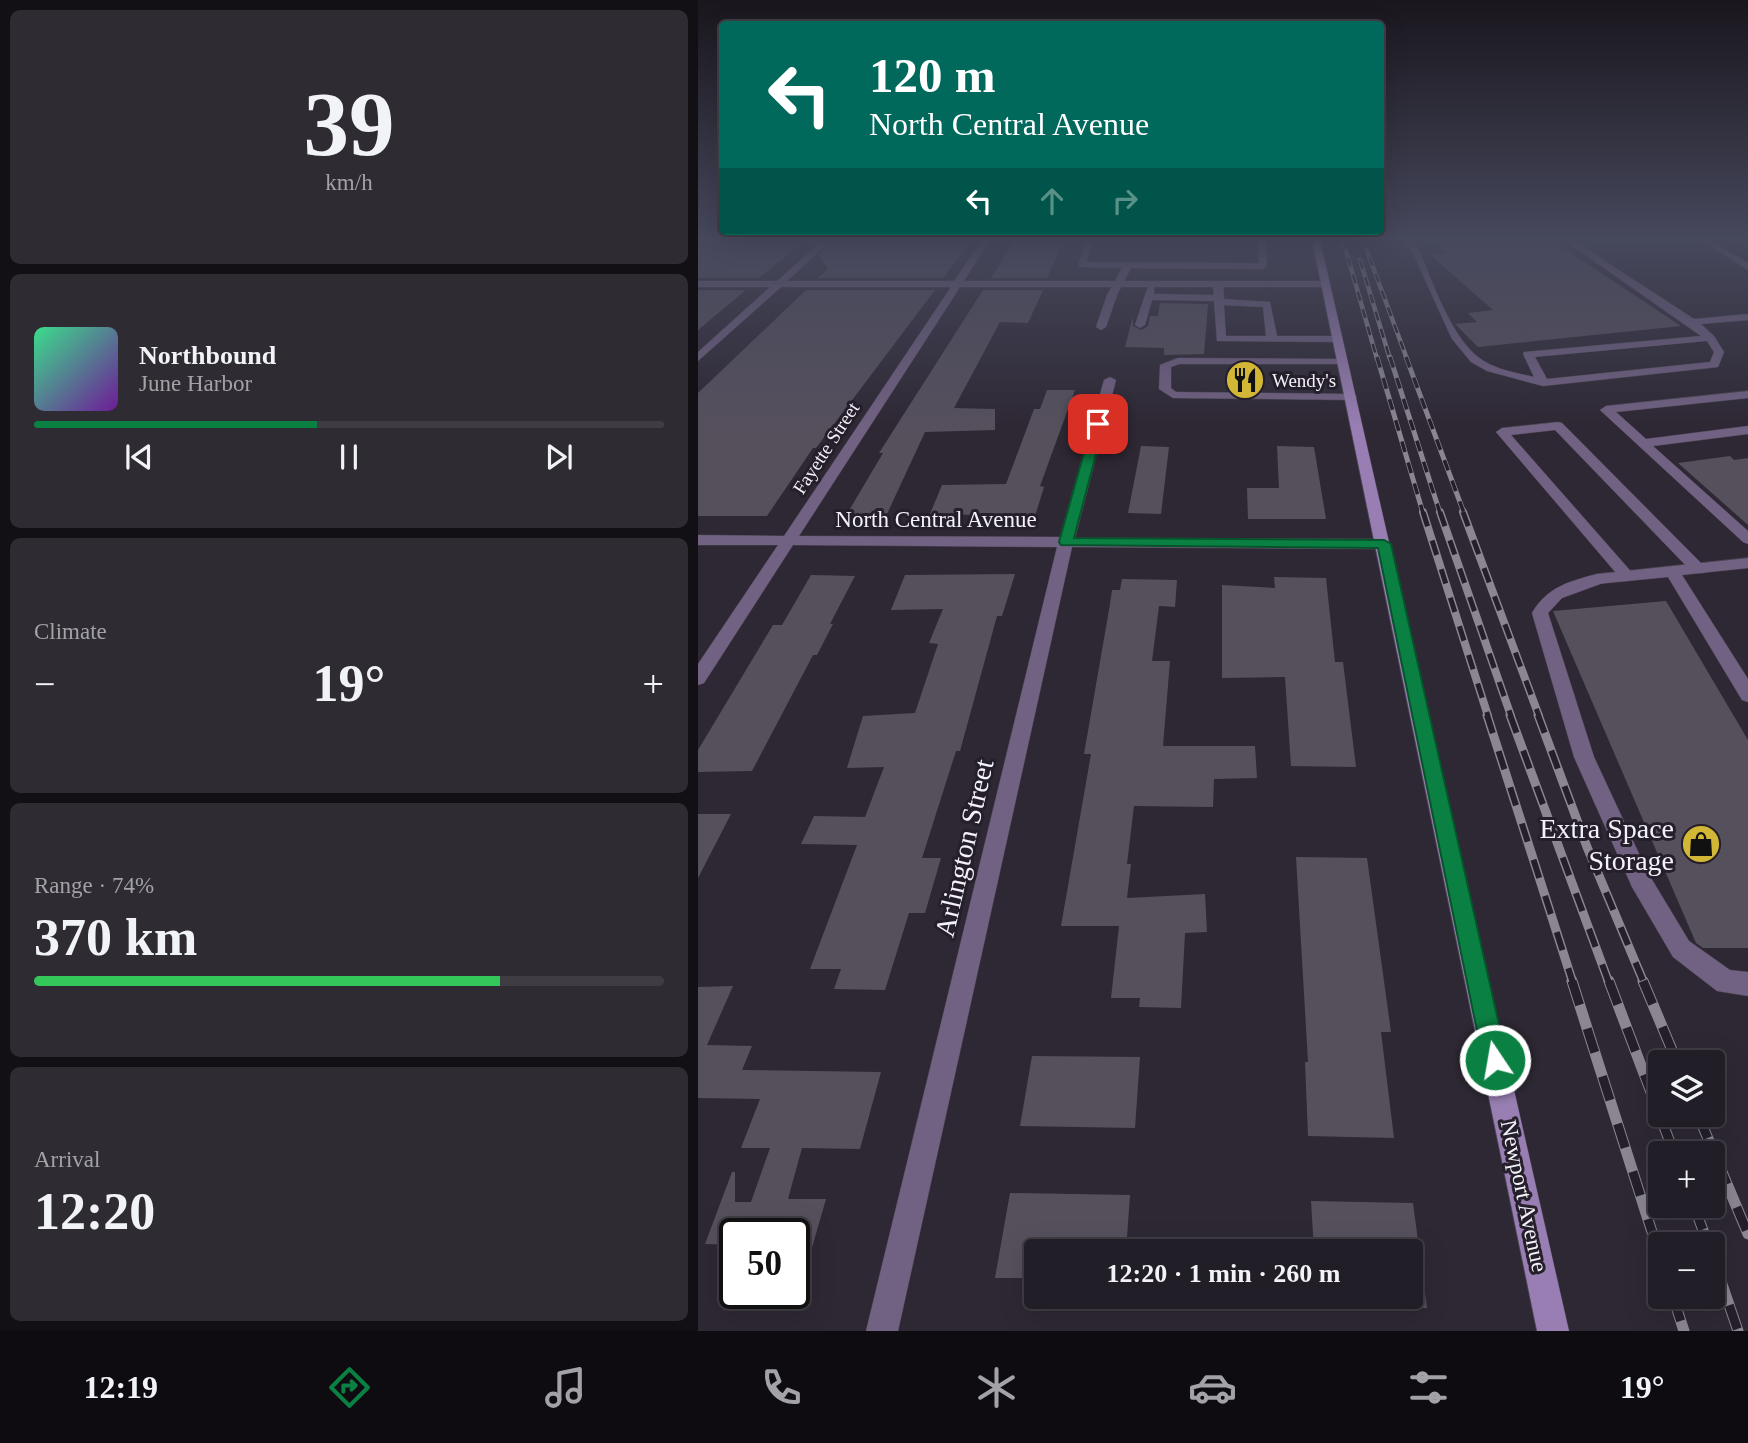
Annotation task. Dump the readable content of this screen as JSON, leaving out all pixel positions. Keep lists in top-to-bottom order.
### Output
{
  "streets": {
    "main road": ["Newport Avenue"],
    "street": ["Fayette Street", "North Central Avenue", "Arlington Street"]
  },
  "crossings": [
    ["Fayette Street", "North Central Avenue"],
    ["North Central Avenue", "Arlington Street"],
    ["North Central Avenue", "Newport Avenue"]
  ],
  "places": {
    "restaurant": ["Wendy's"],
    "shop": ["Extra Space Storage"]
  },
  "page": {
    "tile": [
      ["39", "km/h"],
      "Climate",
      ["Range · 74%", "370 km"],
      ["Arrival", "12:20"]
    ],
    "turn": ["120 m", "North Central Avenue"],
    "song": ["Northbound", "June Harbor"],
    "heat": ["−", "19°", "+"],
    "map_buttons": ["+", "−"],
    "limit": "50",
    "trip": "12:20 · 1 min · 260 m",
    "tabs": ["12:19", "19°"]
  }
}
